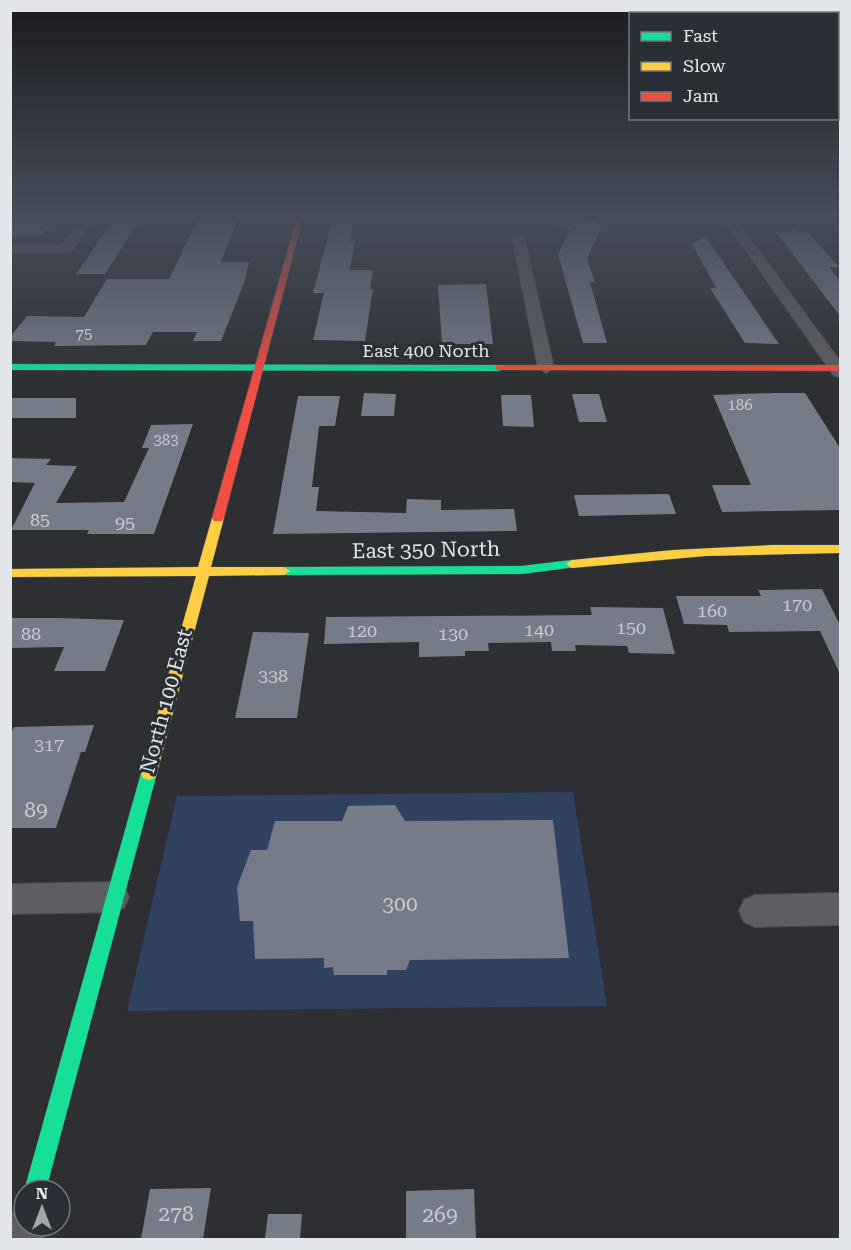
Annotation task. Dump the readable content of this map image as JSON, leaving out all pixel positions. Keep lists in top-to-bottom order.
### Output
{
  "streets": {
    "street": ["East 400 North", "East 350 North", "North 100 East"]
  },
  "crossings": [
    ["East 400 North", "North 100 East"],
    ["East 350 North", "North 100 East"]
  ],
  "house_numbers": [
    "75",
    "186",
    "383",
    "85",
    "95",
    "170",
    "160",
    "150",
    "140",
    "120",
    "88",
    "130",
    "338",
    "317",
    "89",
    "300",
    "278",
    "269"
  ],
  "legend": ["Fast", "Slow", "Jam"],
  "north": "top"
}
